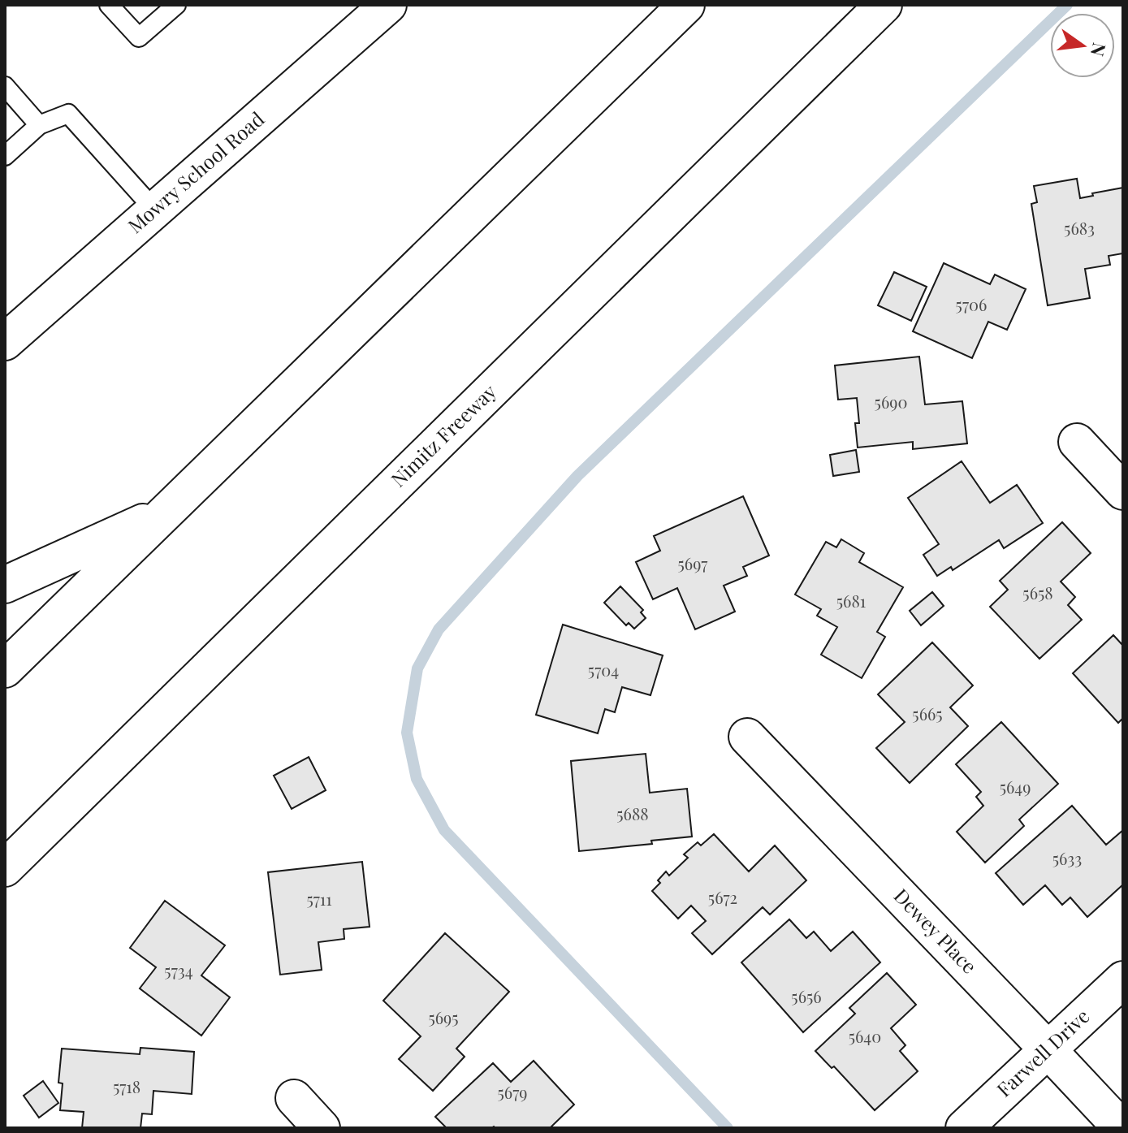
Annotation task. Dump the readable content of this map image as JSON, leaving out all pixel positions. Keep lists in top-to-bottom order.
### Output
{
  "streets": {
    "main road": [
      "Mowry School Road",
      "Nimitz Freeway",
      "Dewey Place",
      "Farwell Drive"
    ]
  },
  "crossings": [
    ["Dewey Place", "Farwell Drive"]
  ],
  "house_numbers": [
    "5683",
    "5706",
    "5690",
    "5697",
    "5658",
    "5681",
    "5704",
    "5665",
    "5649",
    "5688",
    "5633",
    "5672",
    "5711",
    "5734",
    "5656",
    "5695",
    "5640",
    "5718",
    "5679"
  ],
  "north": "right"
}
